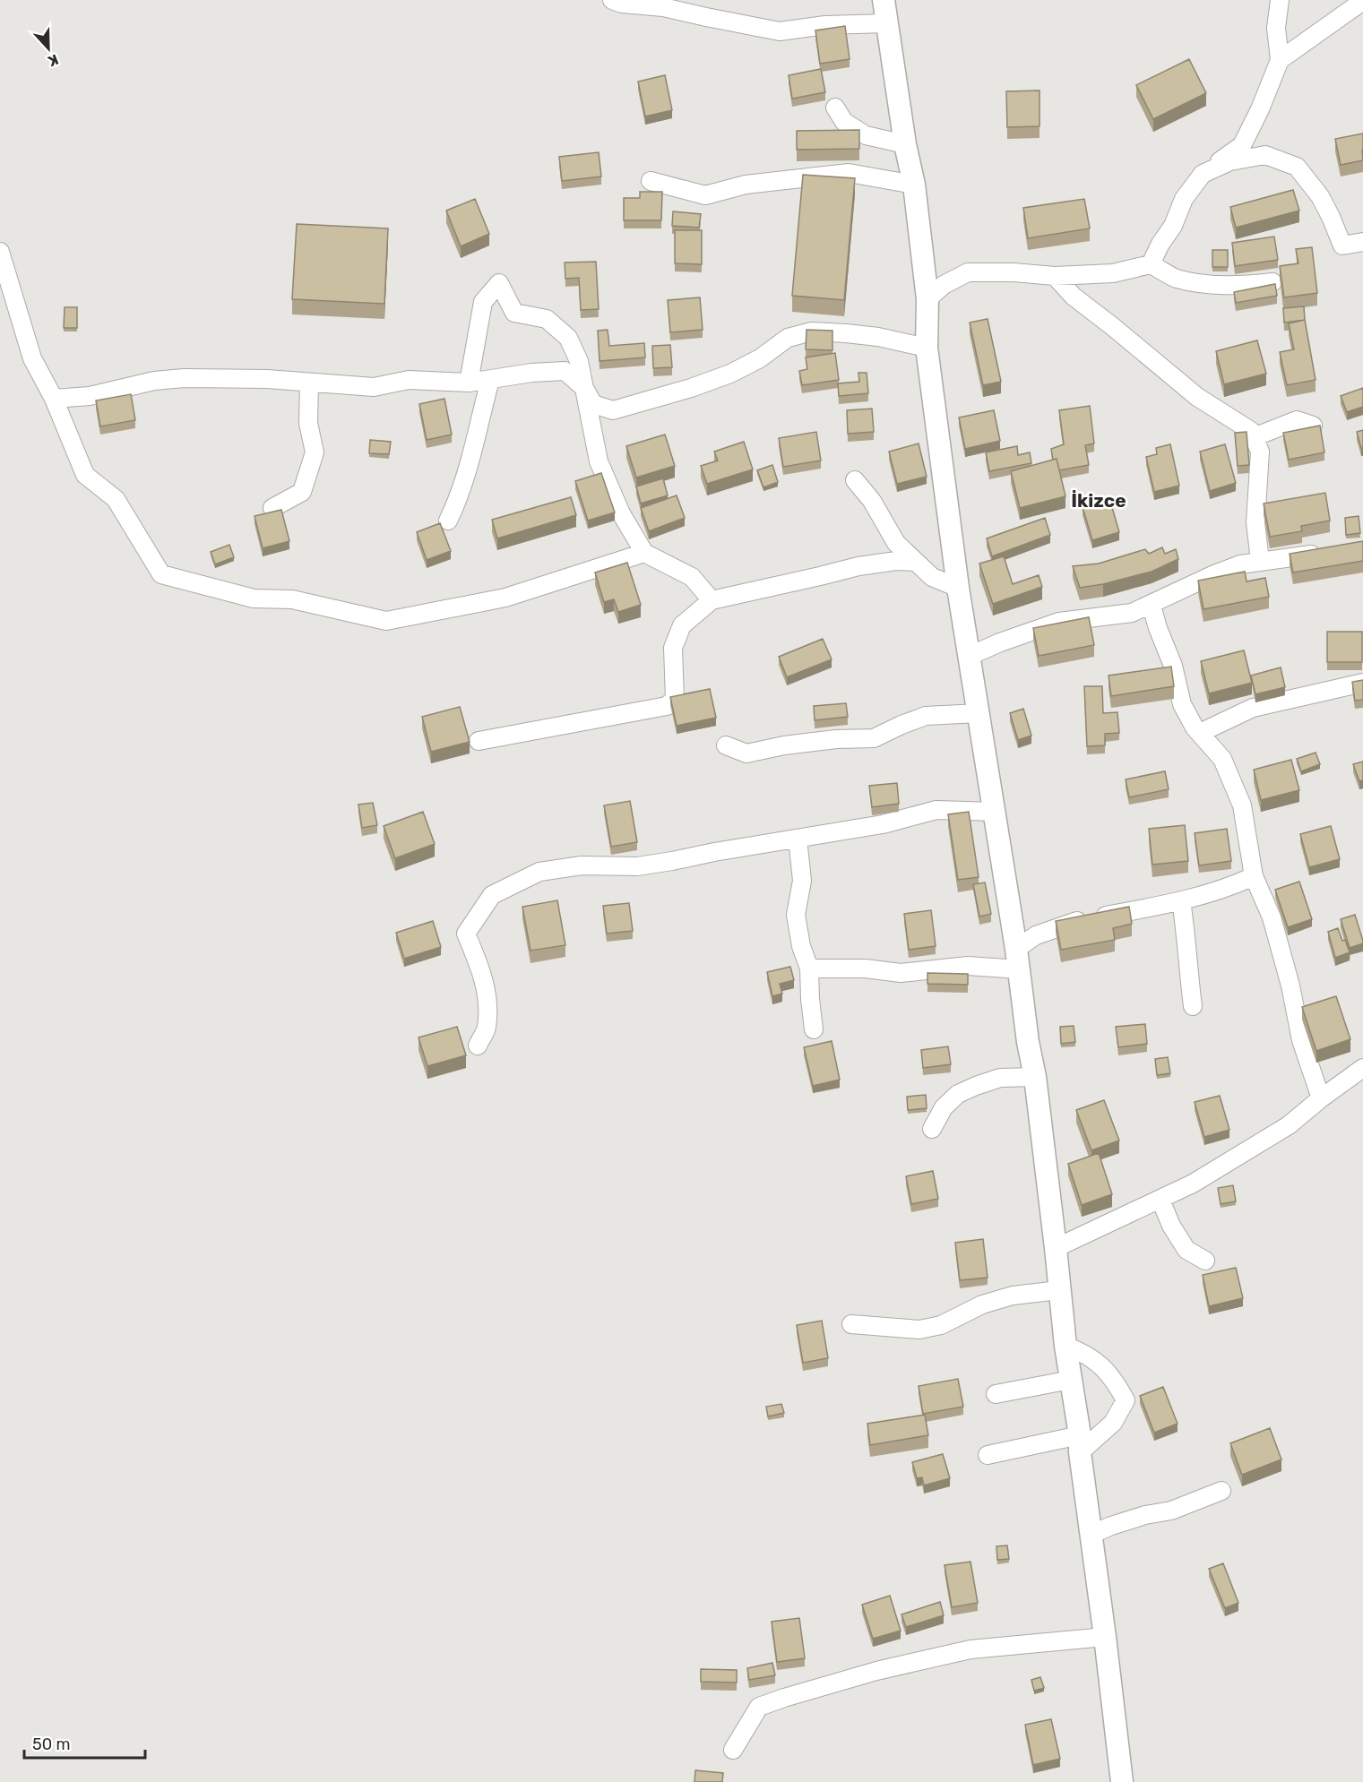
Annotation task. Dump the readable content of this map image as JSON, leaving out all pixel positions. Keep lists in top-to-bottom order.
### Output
{
  "districts": ["İkizce"],
  "scale_bar": "50 m",
  "north": "bottom"
}
